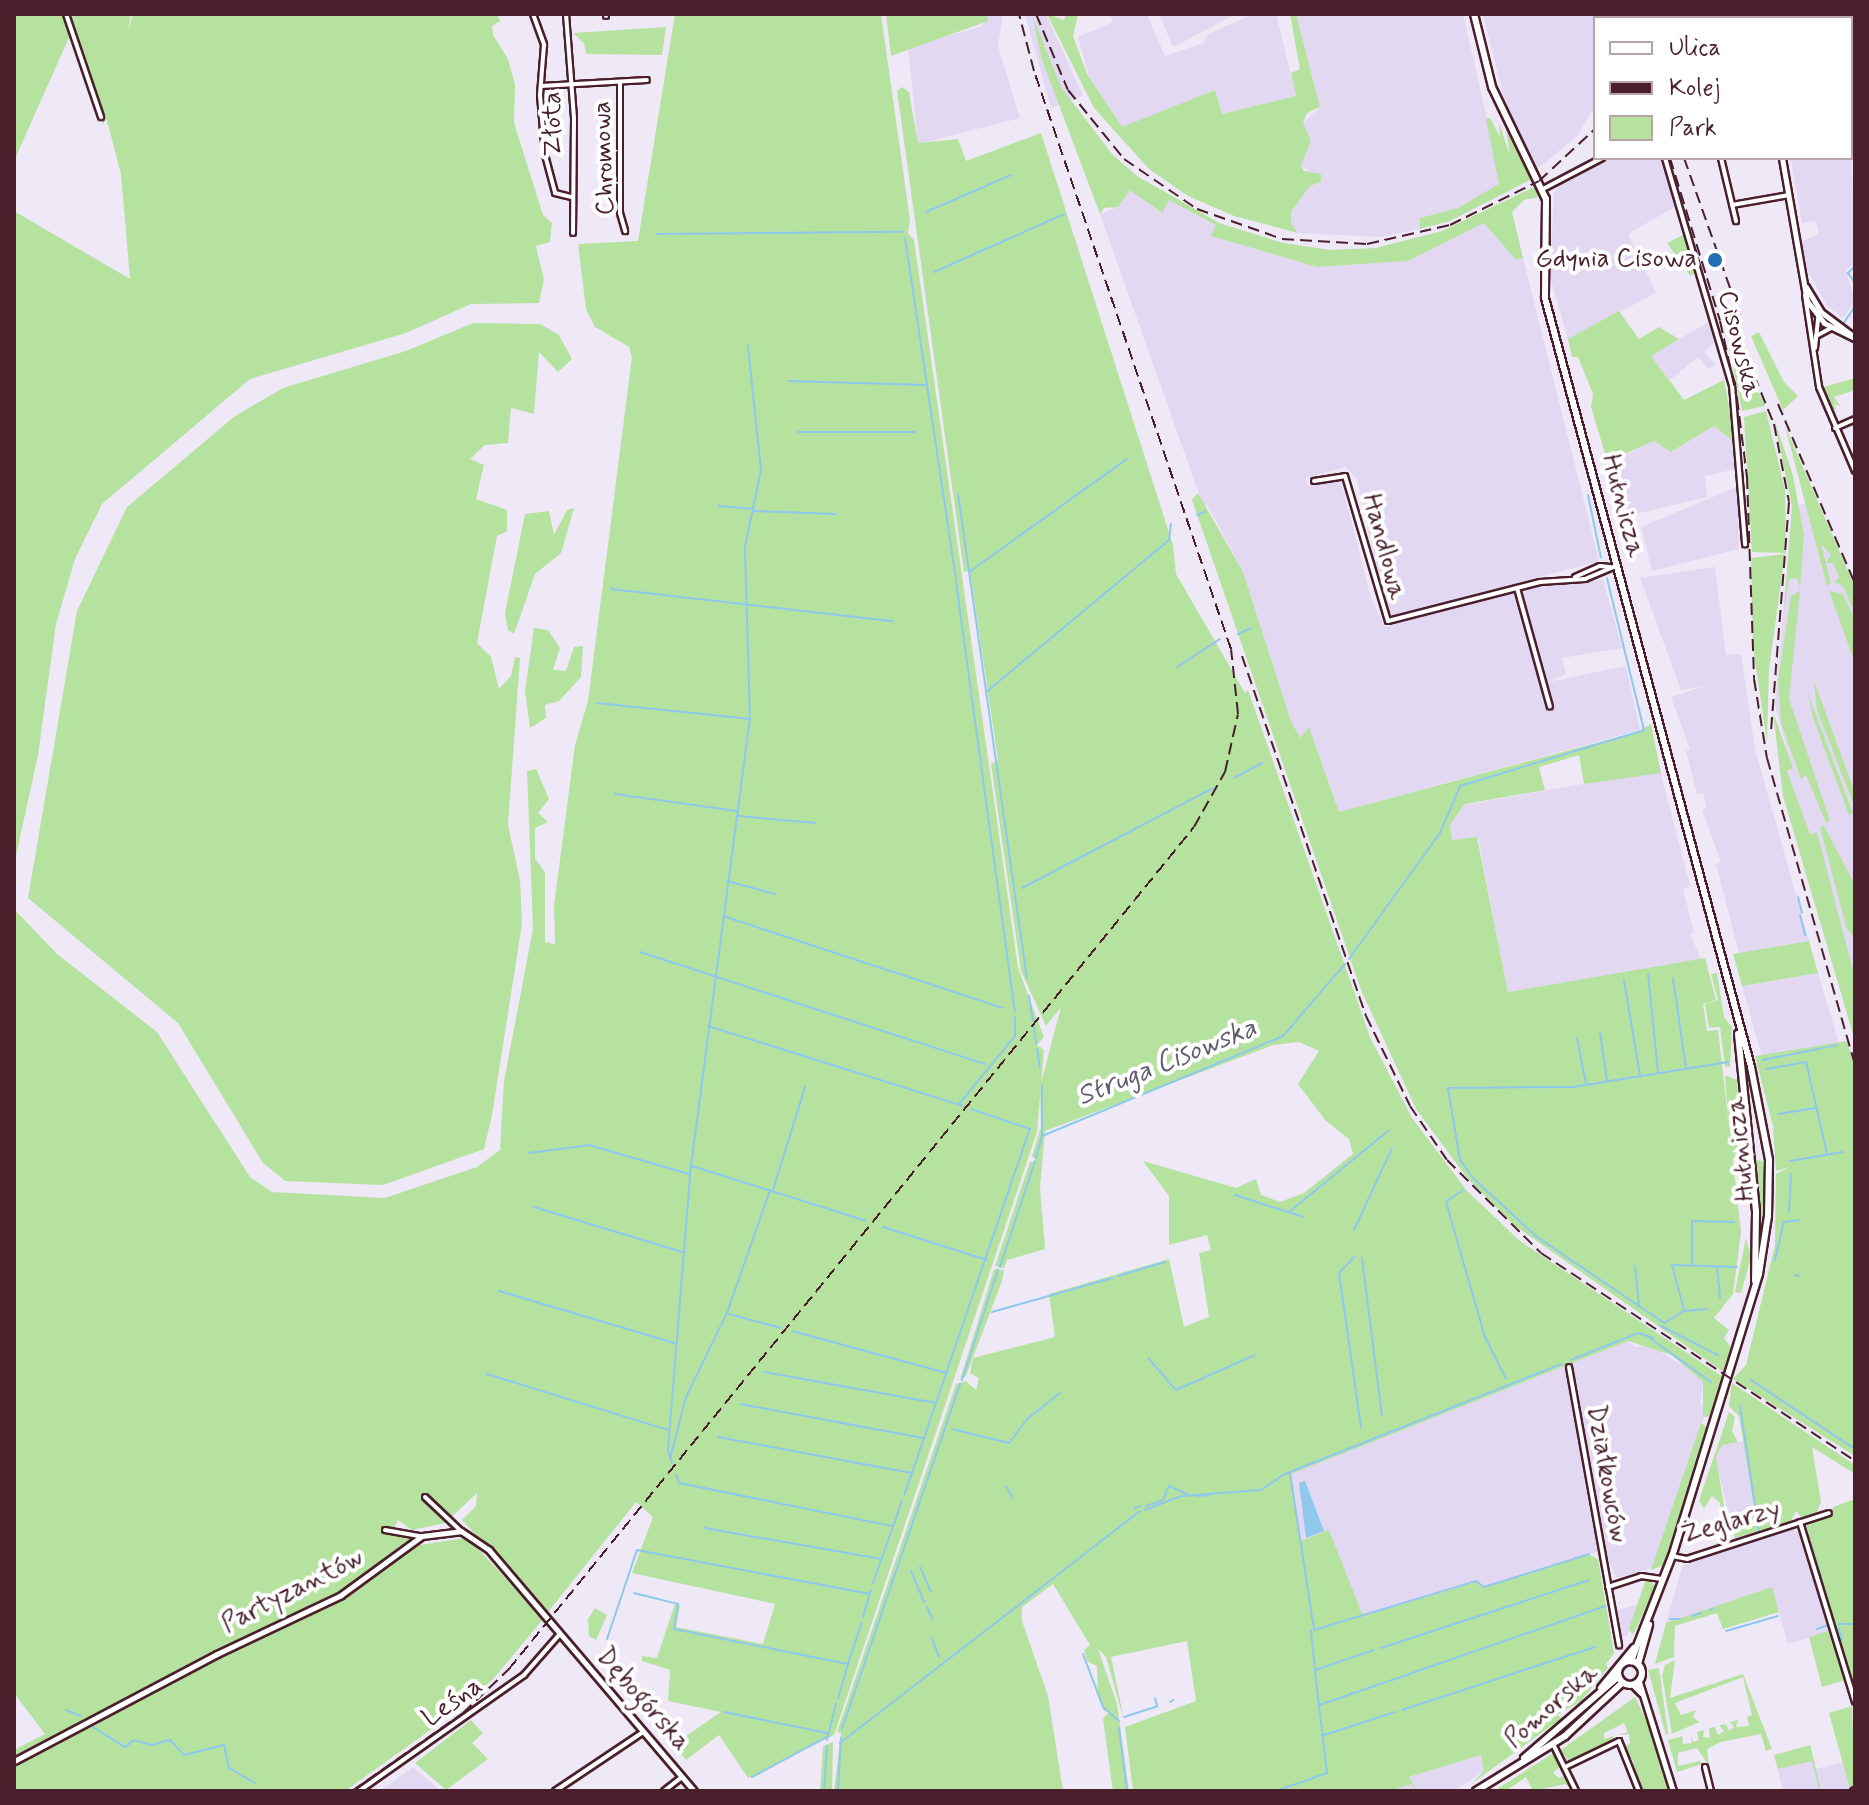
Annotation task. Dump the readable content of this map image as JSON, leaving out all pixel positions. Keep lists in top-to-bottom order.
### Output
{
  "streets": {
    "main road": ["Hutnicza", "Pomorska"],
    "street": [
      "Złota",
      "Chromowa",
      "Cisowska",
      "Handlowa",
      "Działkowców",
      "Żeglarzy",
      "Partyzantów",
      "Dębogórska",
      "Leśna"
    ]
  },
  "crossings": [
    ["Złota", "Chromowa"],
    ["Hutnicza", "Handlowa"],
    ["Hutnicza", "Działkowców"],
    ["Hutnicza", "Żeglarzy"],
    ["Dębogórska", "Leśna"]
  ],
  "water": ["Struga Cisowska"],
  "places": ["Gdynia Cisowa"],
  "legend": ["Ulica", "Kolej", "Park"]
}
